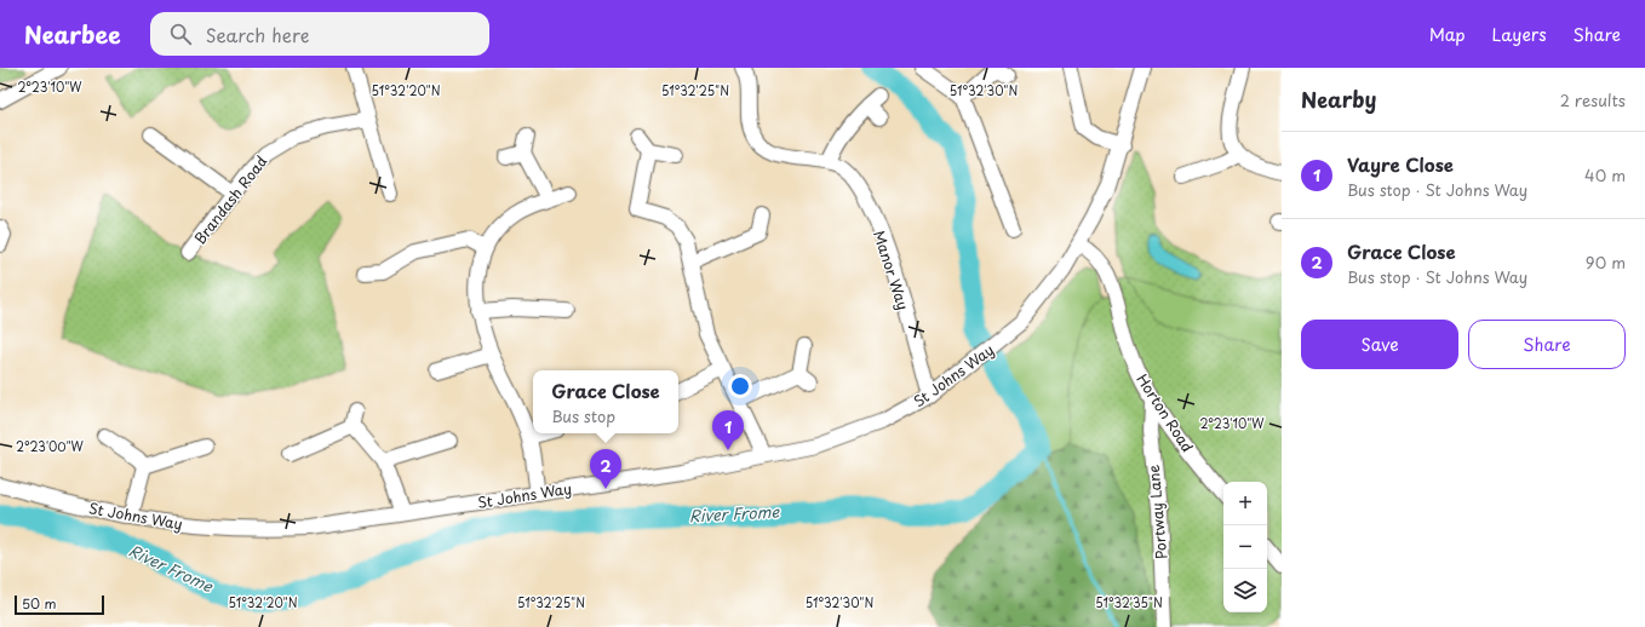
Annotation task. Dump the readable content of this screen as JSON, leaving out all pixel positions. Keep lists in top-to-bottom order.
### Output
{
  "streets": {
    "street": [
      "Brandash Road",
      "Manor Way",
      "St Johns Way",
      "Horton Road",
      "Portway Lane"
    ]
  },
  "crossings": [
    ["Manor Way", "St Johns Way"],
    ["St Johns Way", "Horton Road"],
    ["Horton Road", "Portway Lane"]
  ],
  "water": ["River Frome"],
  "scale_bar": "50 m",
  "page": {
    "header": "Nearbee",
    "search": "Search here",
    "nav": ["Map", "Layers", "Share"],
    "heading": ["Nearby", "2 results"],
    "list": [
      {
        "mark": "1",
        "name": "Vayre Close",
        "note": "Bus stop · St Johns Way",
        "value": "40 m"
      },
      {
        "mark": "2",
        "name": "Grace Close",
        "note": "Bus stop · St Johns Way",
        "value": "90 m"
      }
    ],
    "buttons": ["Save", "Share"],
    "popup": ["Grace Close", "Bus stop"],
    "pins": ["1", "2"],
    "map_buttons": ["+", "−"],
    "scale": "50 m"
  },
  "coordinates": [
    "2°23'10\"W",
    "51°32'20\"N",
    "51°32'25\"N",
    "51°32'30\"N",
    "2°23'00\"W",
    "51°32'35\"N"
  ]
}
